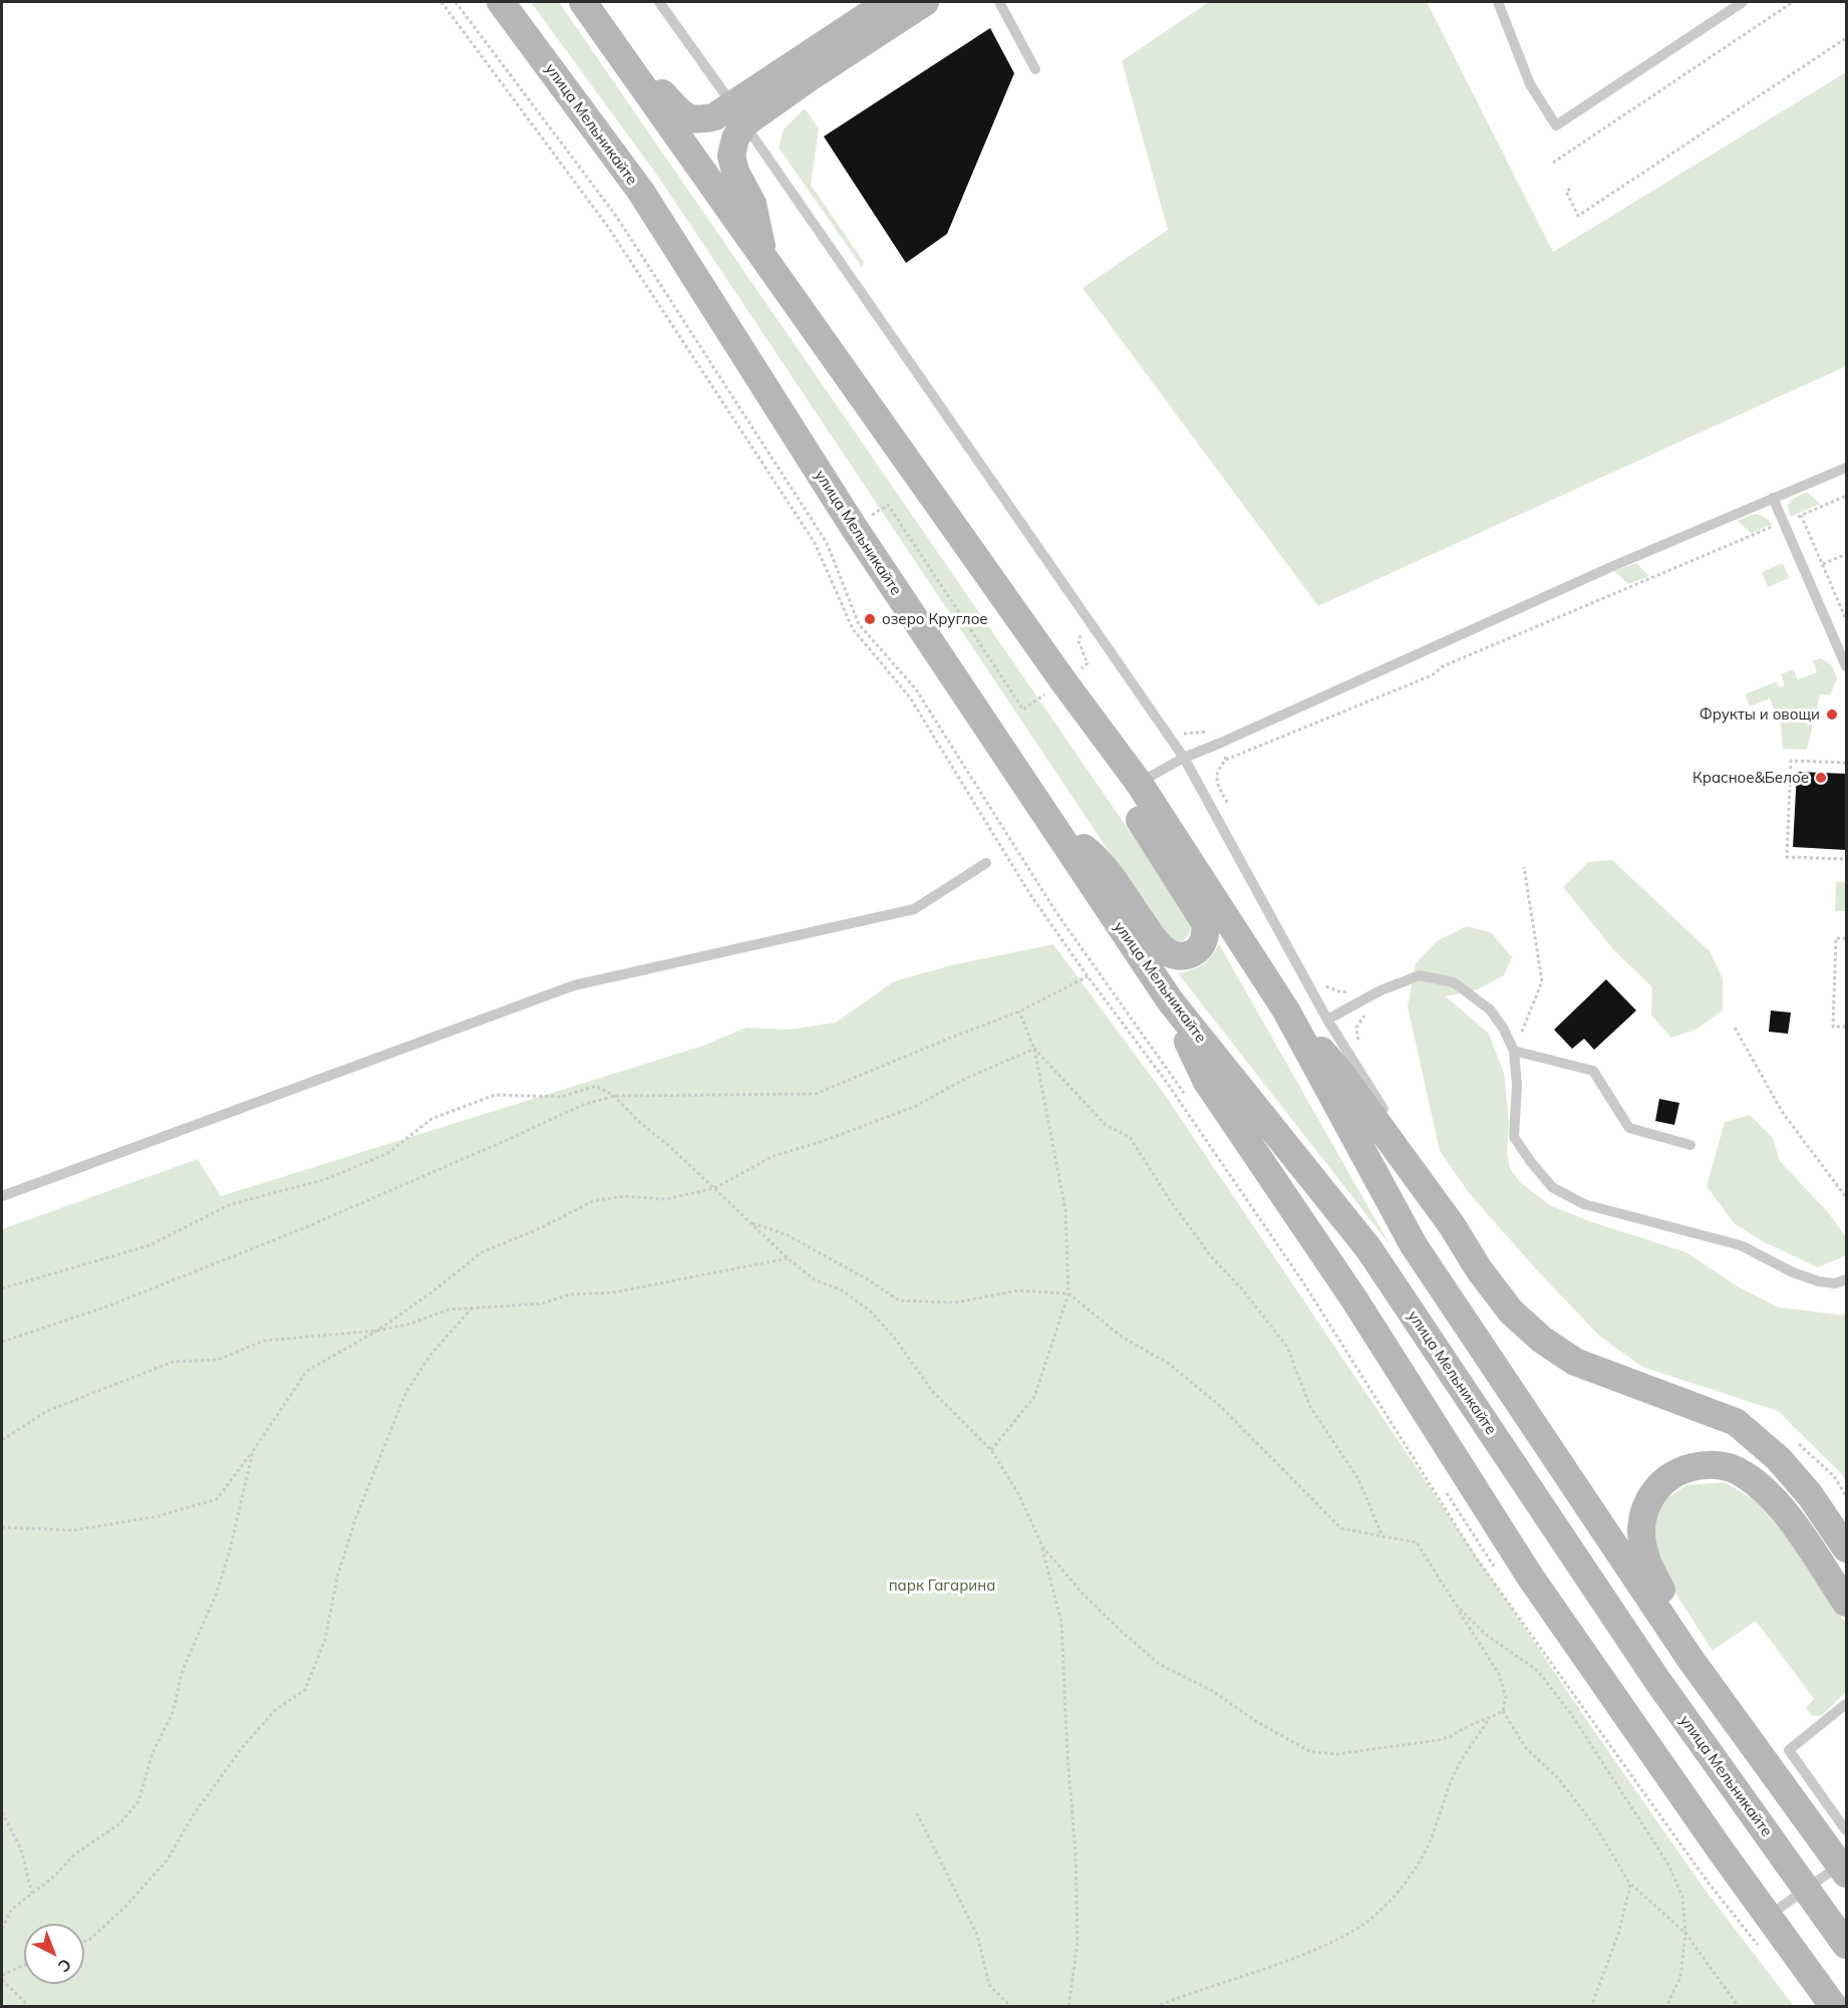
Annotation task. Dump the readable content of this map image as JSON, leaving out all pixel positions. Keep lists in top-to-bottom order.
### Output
{
  "streets": {
    "main road": ["улица Мельникайте"]
  },
  "parks": ["парк Гагарина"],
  "places": ["озеро Круглое", "Фрукты и овощи", "Красное&Белое"],
  "north": "bottom right"
}
